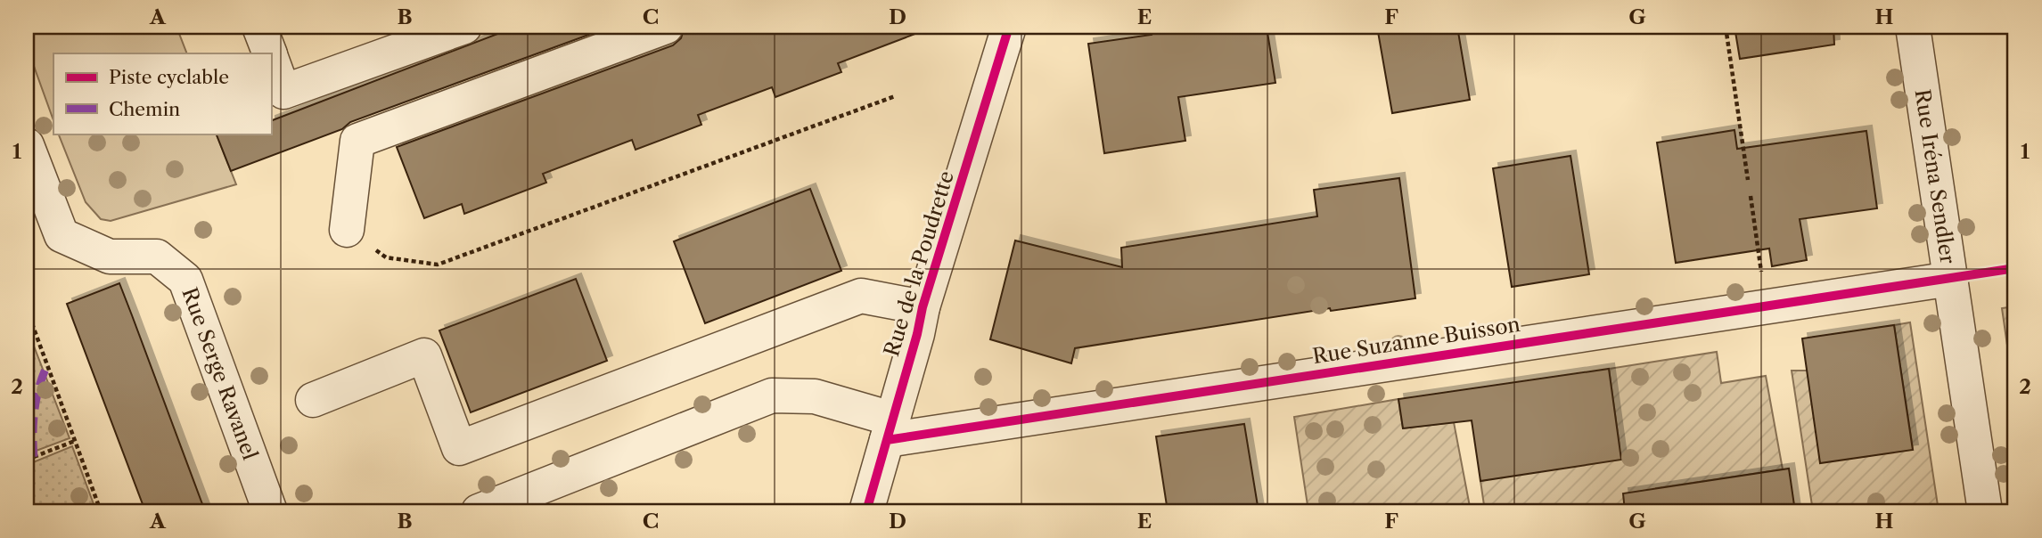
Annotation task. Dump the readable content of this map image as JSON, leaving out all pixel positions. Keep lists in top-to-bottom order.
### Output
{
  "streets": {
    "street": [
      "Rue Iréna Sendler",
      "Rue de la Poudrette",
      "Rue Suzanne Buisson",
      "Rue Serge Ravanel"
    ]
  },
  "crossings": [
    ["Rue Iréna Sendler", "Rue Suzanne Buisson"],
    ["Rue de la Poudrette", "Rue Suzanne Buisson"]
  ],
  "legend": ["Piste cyclable", "Chemin"],
  "grid": {
    "columns": [
      "A",
      "B",
      "C",
      "D",
      "E",
      "F",
      "G",
      "H"
    ],
    "rows": ["1", "2"]
  }
}
